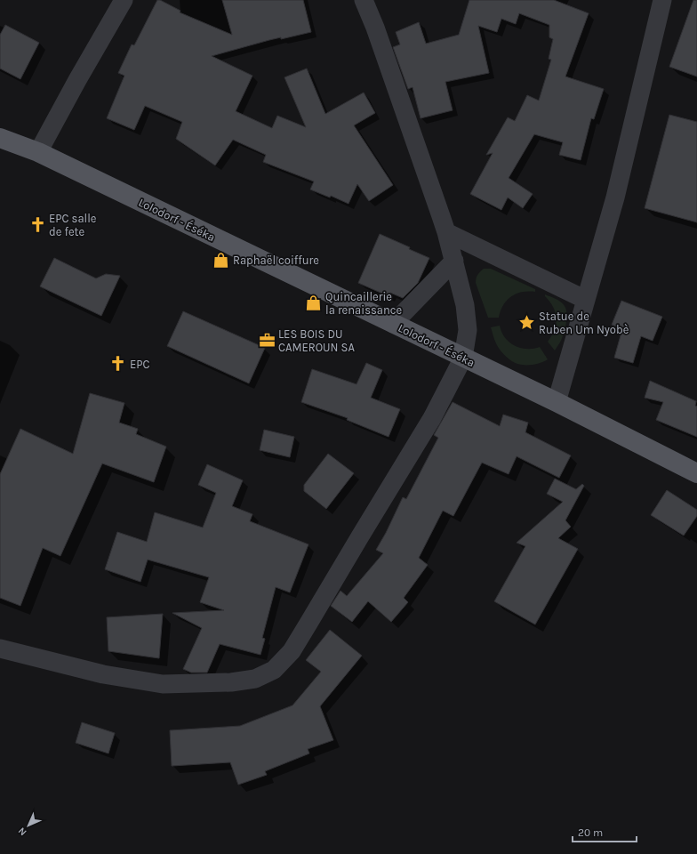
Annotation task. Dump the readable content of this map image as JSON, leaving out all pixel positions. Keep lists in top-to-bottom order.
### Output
{
  "streets": {
    "main road": ["Lolodorf - Éséka"]
  },
  "places": {
    "church": ["EPC salle de fete", "EPC"],
    "shop": ["Raphaël coiffure", "Quincaillerie la renaissance"],
    "place": ["Statue de Ruben Um Nyobè"],
    "office": ["LES BOIS DU CAMEROUN SA"]
  },
  "scale_bar": "20 m",
  "north": "bottom left"
}
